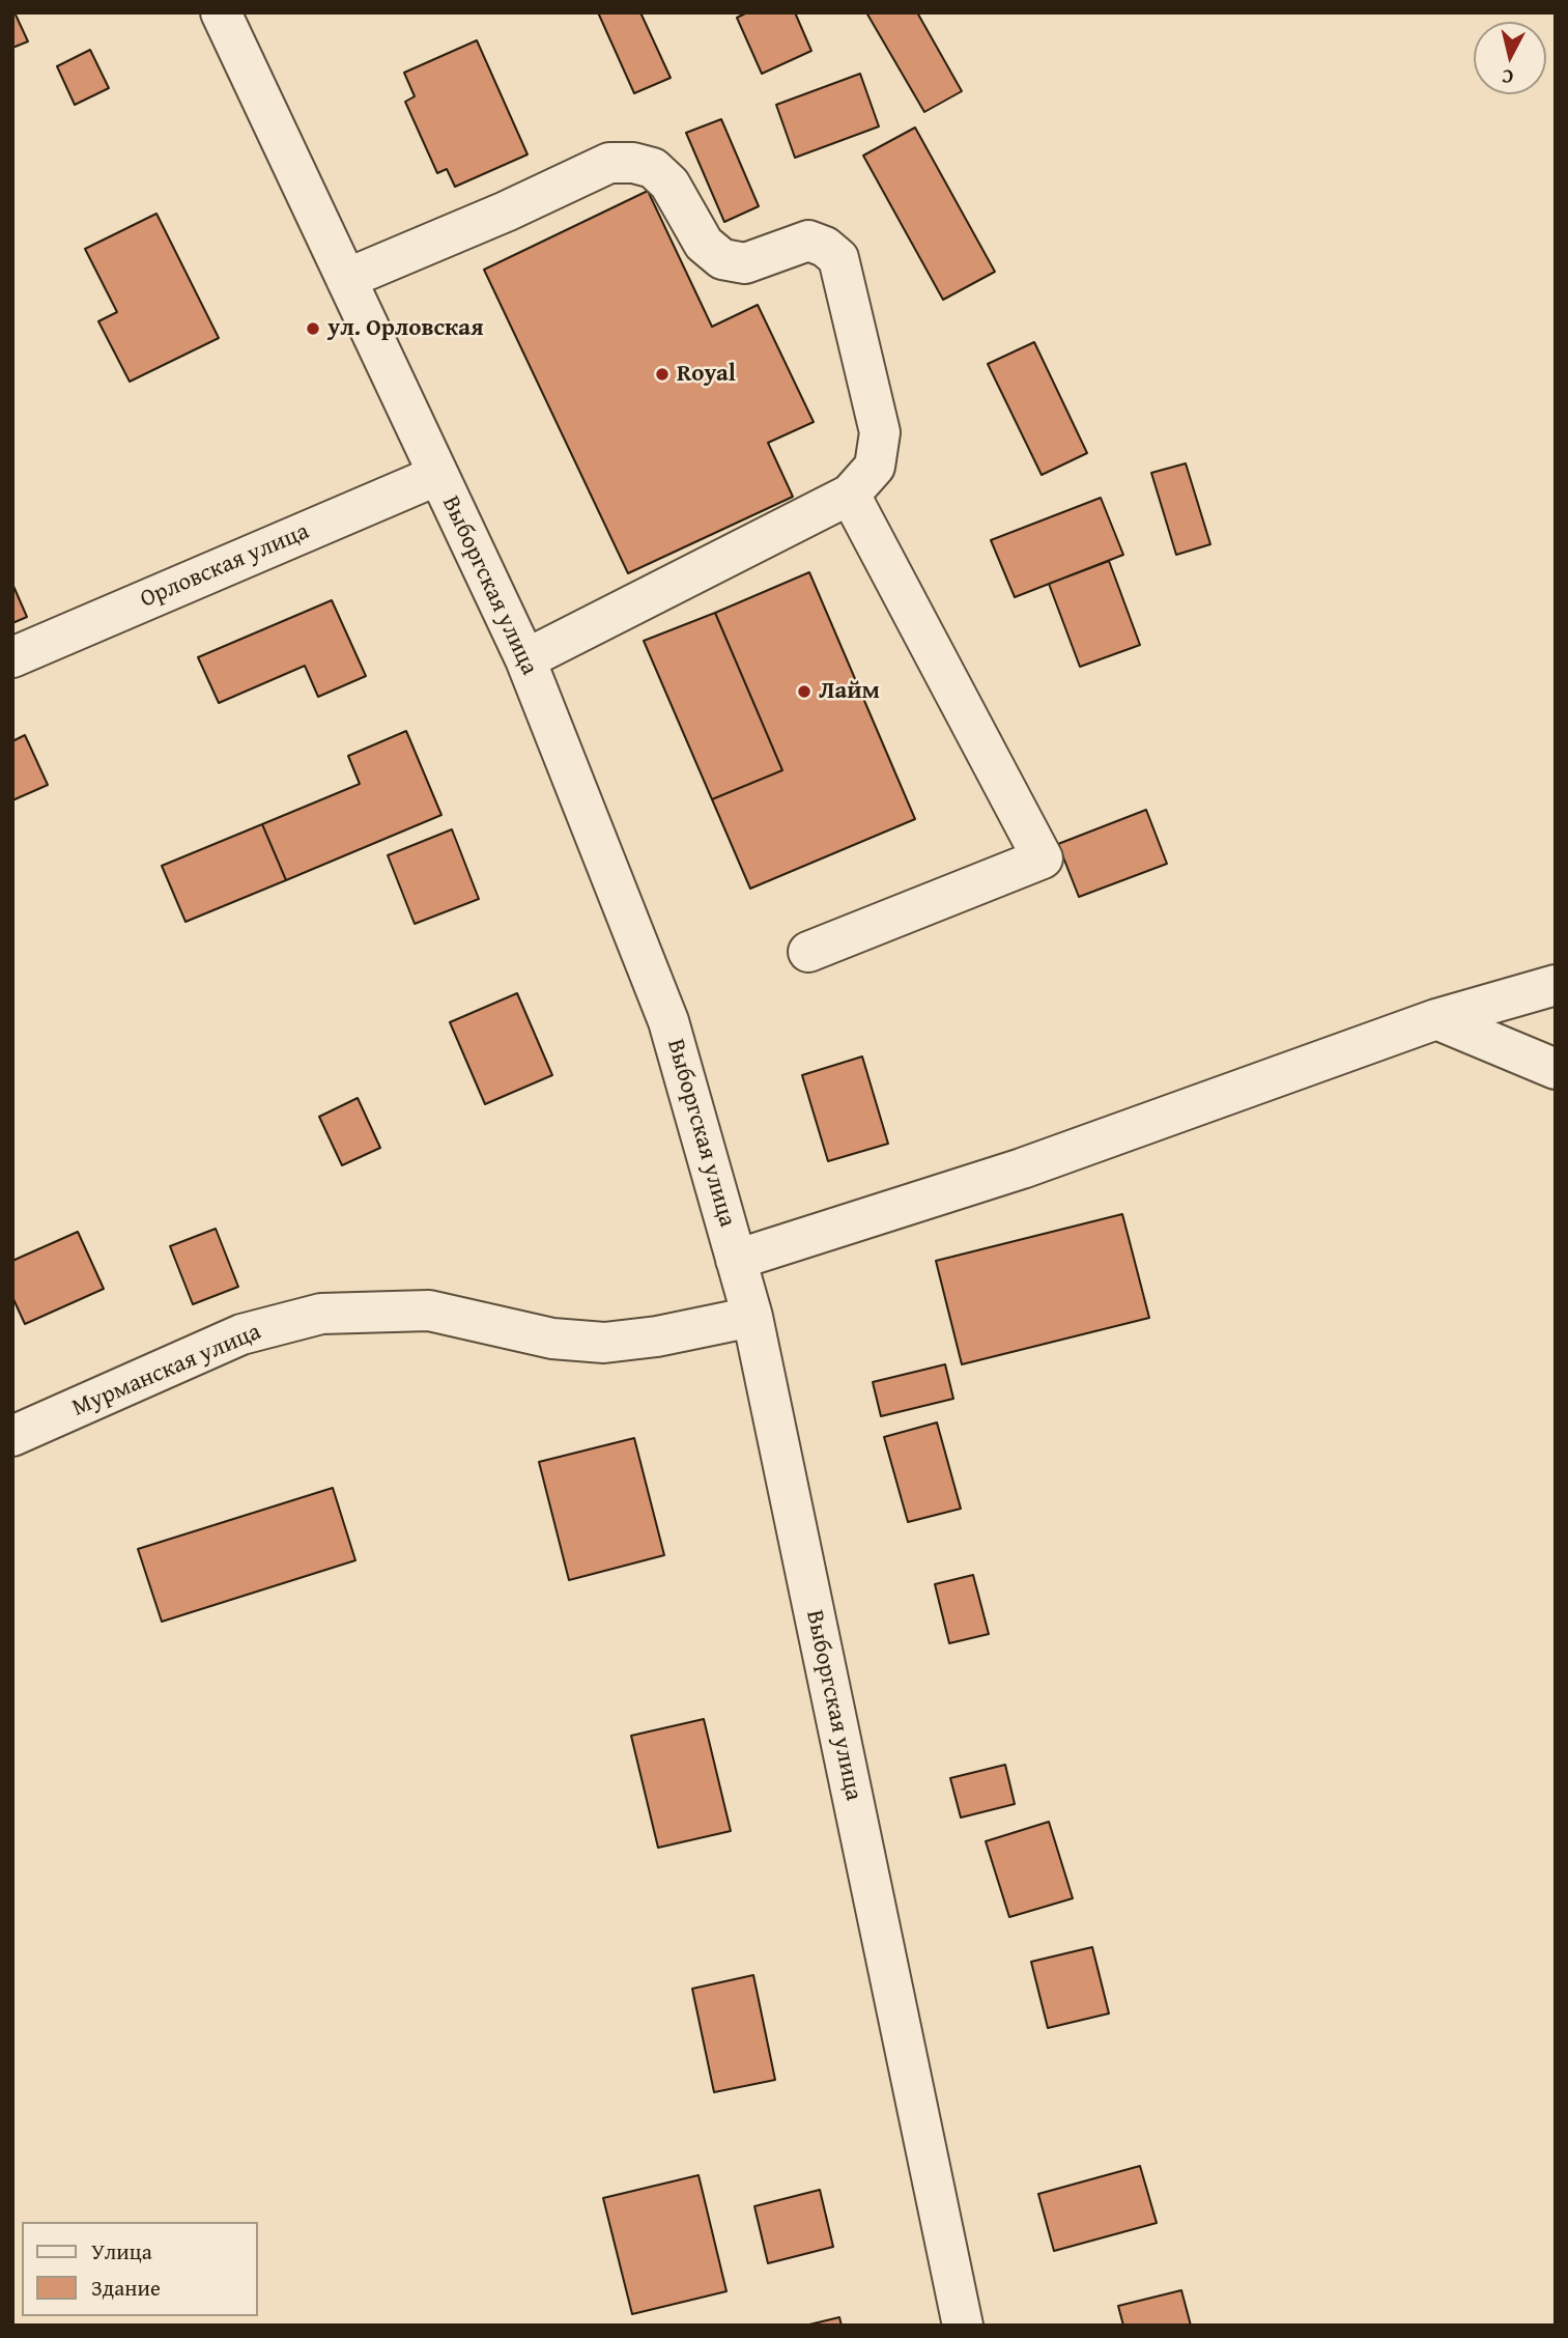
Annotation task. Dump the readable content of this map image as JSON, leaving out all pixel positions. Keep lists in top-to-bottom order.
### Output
{
  "streets": {
    "street": ["Орловская улица", "Выборгская улица", "Мурманская улица"]
  },
  "crossings": [
    ["Орловская улица", "Выборгская улица"],
    ["Выборгская улица", "Мурманская улица"]
  ],
  "places": ["ул. Орловская", "Royal", "Лайм"],
  "legend": ["Улица", "Здание"],
  "north": "bottom"
}
